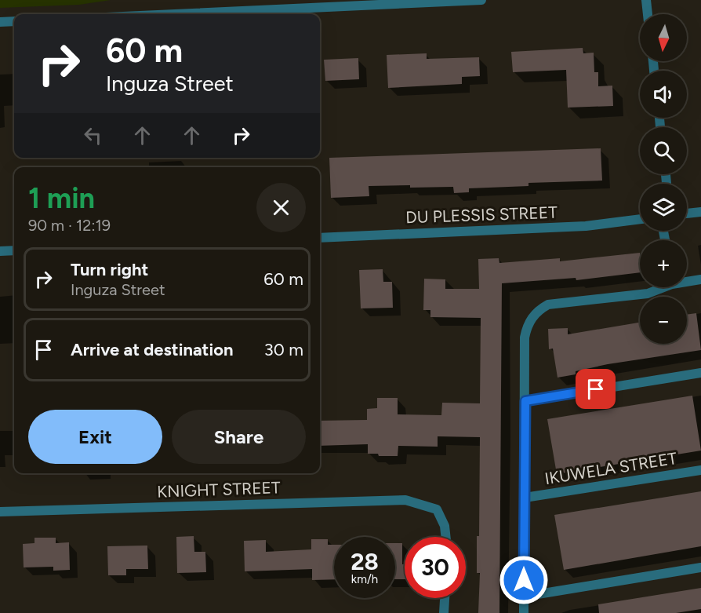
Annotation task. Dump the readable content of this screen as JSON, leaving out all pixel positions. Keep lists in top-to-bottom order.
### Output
{
  "streets": {
    "street": ["DU PLESSIS STREET", "IKUWELA STREET", "KNIGHT STREET"]
  },
  "north": "bottom",
  "page": {
    "map_buttons": ["+", "−"],
    "turn": ["60 m", "Inguza Street"],
    "heading": ["1 min", "90 m · 12:19"],
    "list": [
      {
        "name": "Turn right",
        "note": "Inguza Street",
        "value": "60 m"
      },
      {
        "name": "Arrive at destination",
        "value": "30 m"
      }
    ],
    "buttons": ["Exit", "Share"],
    "speed": "28 km/h",
    "limit": "30"
  }
}
